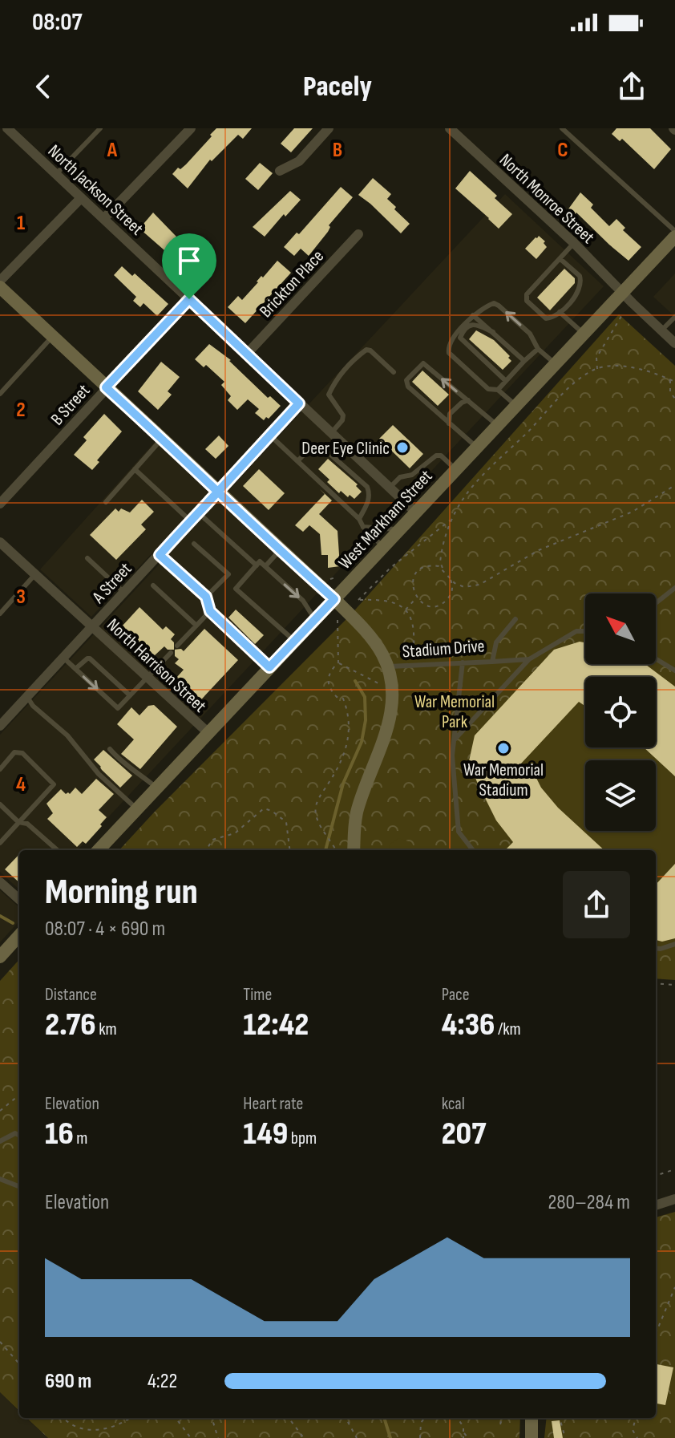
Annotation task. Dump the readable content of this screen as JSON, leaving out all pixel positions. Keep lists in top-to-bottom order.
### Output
{
  "streets": {
    "main road": ["West Markham Street"],
    "street": [
      "North Jackson Street",
      "North Monroe Street",
      "Brickton Place",
      "B Street",
      "A Street",
      "North Harrison Street"
    ],
    "lane": ["Stadium Drive"]
  },
  "crossings": [
    ["North Jackson Street", "Brickton Place"],
    ["North Jackson Street", "B Street"],
    ["North Jackson Street", "West Markham Street"],
    ["North Jackson Street", "A Street"],
    ["North Monroe Street", "West Markham Street"],
    ["West Markham Street", "North Harrison Street"],
    ["A Street", "North Harrison Street"]
  ],
  "parks": ["War Memorial Park"],
  "places": ["Deer Eye Clinic", "War Memorial Stadium"],
  "north": "top left",
  "page": {
    "status": "08:07",
    "header": "Pacely",
    "heading": ["Morning run", "08:07 · 4 × 690 m"],
    "stats": [
      ["Distance", "2.76 km"],
      ["Time", "12:42"],
      ["Pace", "4:36 /km"],
      ["Elevation", "16 m"],
      ["Heart rate", "149 bpm"],
      ["kcal", "207"]
    ],
    "chart": ["Elevation", "280–284 m"],
    "list": [
      {
        "name": "690 m",
        "note": "4:22"
      }
    ]
  },
  "grid": {
    "columns": ["A", "B", "C"],
    "rows": [
      "1",
      "2",
      "3",
      "4"
    ]
  }
}
